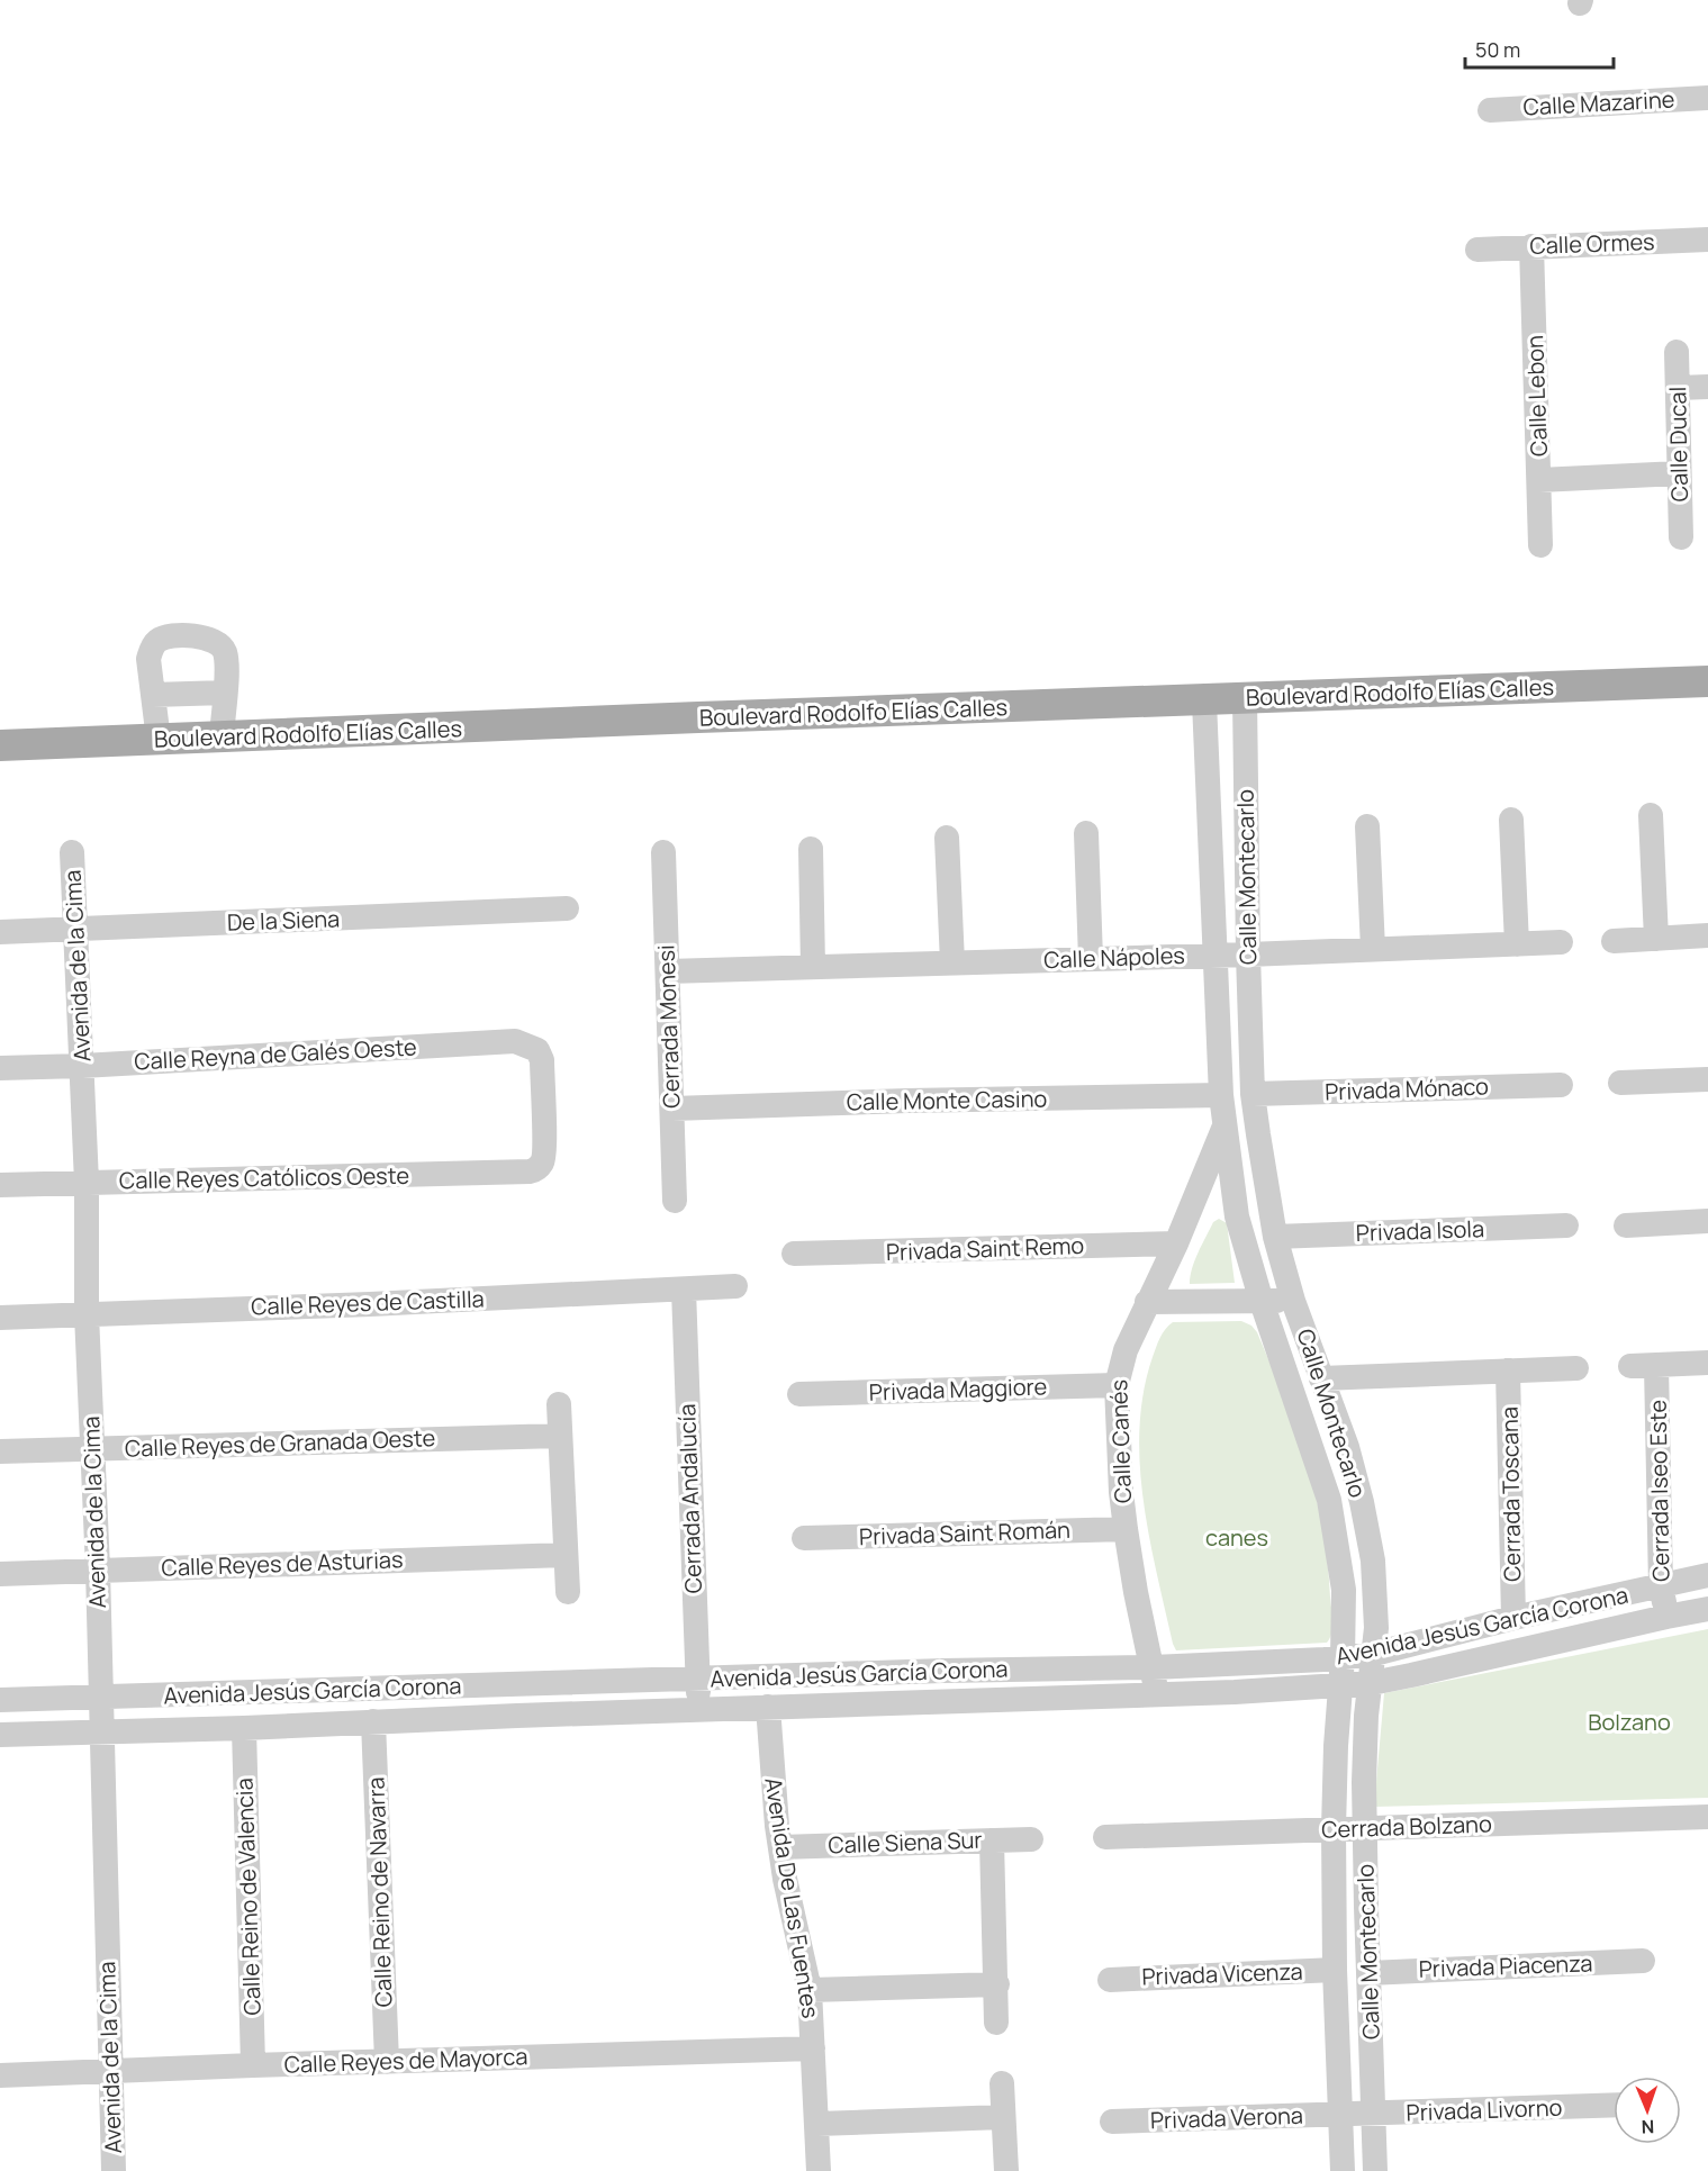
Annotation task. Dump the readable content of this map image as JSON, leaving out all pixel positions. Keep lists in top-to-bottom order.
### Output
{
  "streets": {
    "main road": ["Boulevard Rodolfo Elías Calles"],
    "street": [
      "Calle Mazarine",
      "Calle Ormes",
      "Calle Lebon",
      "Calle Ducal",
      "Calle Montecarlo",
      "De la Siena",
      "Calle Nápoles",
      "Avenida de la Cima",
      "Cerrada Monesi",
      "Calle Reyna de Galés Oeste",
      "Privada Mónaco",
      "Calle Monte Casino",
      "Calle Reyes Católicos Oeste",
      "Privada Isola",
      "Privada Saint Remo",
      "Calle Reyes de Castilla",
      "Privada Maggiore",
      "Calle Canés",
      "Calle Reyes de Granada Oeste",
      "Cerrada Iseo Este",
      "Cerrada Toscana",
      "Cerrada Andalucía",
      "Privada Saint Román",
      "Calle Reyes de Asturias",
      "Avenida Jesús García Corona",
      "Cerrada Bolzano",
      "Calle Siena Sur",
      "Calle Reino de Navarra",
      "Calle Reino de Valencia",
      "Avenida De Las Fuentes",
      "Privada Piacenza",
      "Privada Vicenza",
      "Calle Reyes de Mayorca",
      "Privada Livorno",
      "Privada Verona"
    ]
  },
  "crossings": [
    ["Calle Ormes", "Calle Lebon"],
    ["Boulevard Rodolfo Elías Calles", "Calle Montecarlo"],
    ["Calle Montecarlo", "Calle Nápoles"],
    ["Calle Montecarlo", "Privada Mónaco"],
    ["Calle Montecarlo", "Calle Monte Casino"],
    ["Calle Montecarlo", "Privada Isola"],
    ["Calle Montecarlo", "Calle Canés"],
    ["Calle Montecarlo", "Avenida Jesús García Corona"],
    ["Calle Montecarlo", "Cerrada Bolzano"],
    ["Calle Montecarlo", "Privada Piacenza"],
    ["Calle Montecarlo", "Privada Vicenza"],
    ["Calle Montecarlo", "Privada Livorno"],
    ["Calle Montecarlo", "Privada Verona"],
    ["De la Siena", "Avenida de la Cima"],
    ["Calle Nápoles", "Cerrada Monesi"],
    ["Avenida de la Cima", "Calle Reyna de Galés Oeste"],
    ["Avenida de la Cima", "Calle Reyes Católicos Oeste"],
    ["Avenida de la Cima", "Calle Reyes de Castilla"],
    ["Avenida de la Cima", "Calle Reyes de Granada Oeste"],
    ["Avenida de la Cima", "Calle Reyes de Asturias"],
    ["Avenida de la Cima", "Avenida Jesús García Corona"],
    ["Avenida de la Cima", "Calle Reyes de Mayorca"],
    ["Cerrada Monesi", "Calle Monte Casino"],
    ["Calle Reyna de Galés Oeste", "Calle Reyes Católicos Oeste"],
    ["Privada Saint Remo", "Calle Canés"],
    ["Calle Reyes de Castilla", "Cerrada Andalucía"],
    ["Privada Maggiore", "Calle Canés"],
    ["Calle Canés", "Privada Saint Román"],
    ["Calle Canés", "Avenida Jesús García Corona"],
    ["Cerrada Iseo Este", "Avenida Jesús García Corona"],
    ["Cerrada Toscana", "Avenida Jesús García Corona"],
    ["Cerrada Andalucía", "Avenida Jesús García Corona"],
    ["Avenida Jesús García Corona", "Calle Reino de Navarra"],
    ["Avenida Jesús García Corona", "Calle Reino de Valencia"],
    ["Avenida Jesús García Corona", "Avenida De Las Fuentes"],
    ["Calle Siena Sur", "Avenida De Las Fuentes"],
    ["Calle Reino de Navarra", "Calle Reyes de Mayorca"],
    ["Calle Reino de Valencia", "Calle Reyes de Mayorca"],
    ["Avenida De Las Fuentes", "Calle Reyes de Mayorca"],
    ["Privada Livorno", "Privada Verona"]
  ],
  "parks": ["canes", "Bolzano"],
  "scale_bar": "50 m",
  "north": "bottom"
}
